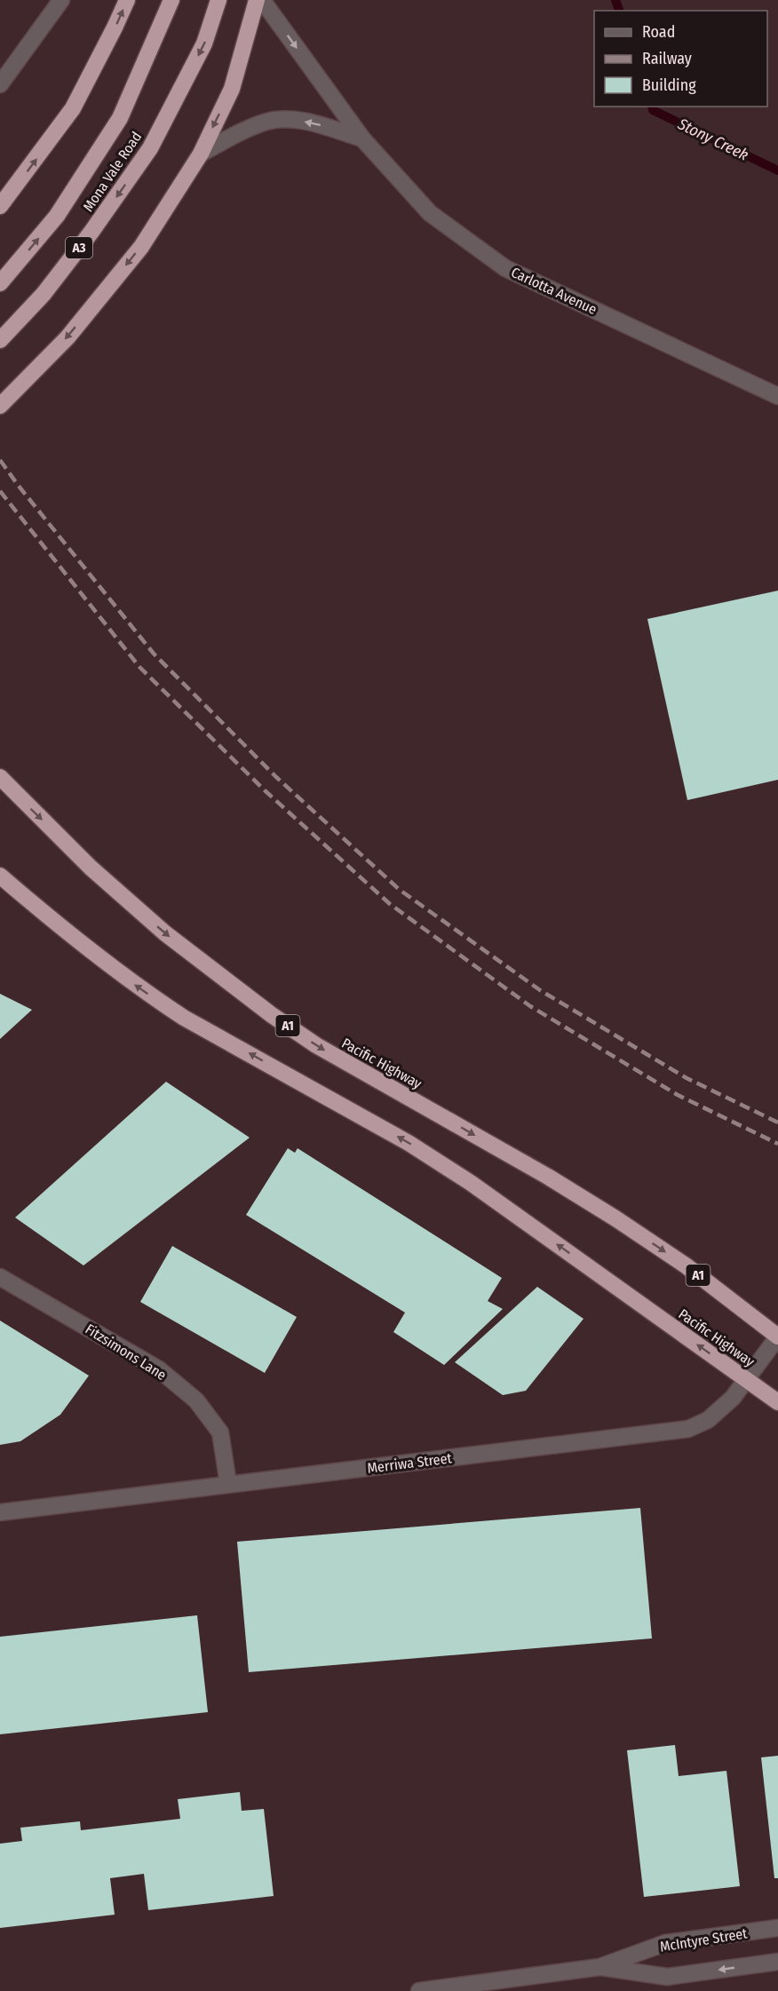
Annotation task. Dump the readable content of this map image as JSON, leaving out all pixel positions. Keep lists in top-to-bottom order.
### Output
{
  "streets": {
    "highway": [
      "Mona Vale Road",
      "A3",
      "A1",
      "Pacific Highway"
    ],
    "street": [
      "Carlotta Avenue",
      "Fitzsimons Lane",
      "Merriwa Street",
      "McIntyre Street"
    ]
  },
  "crossings": [
    ["Pacific Highway", "Merriwa Street"],
    ["Fitzsimons Lane", "Merriwa Street"]
  ],
  "water": ["Stony Creek"],
  "legend": ["Road", "Railway", "Building"]
}
